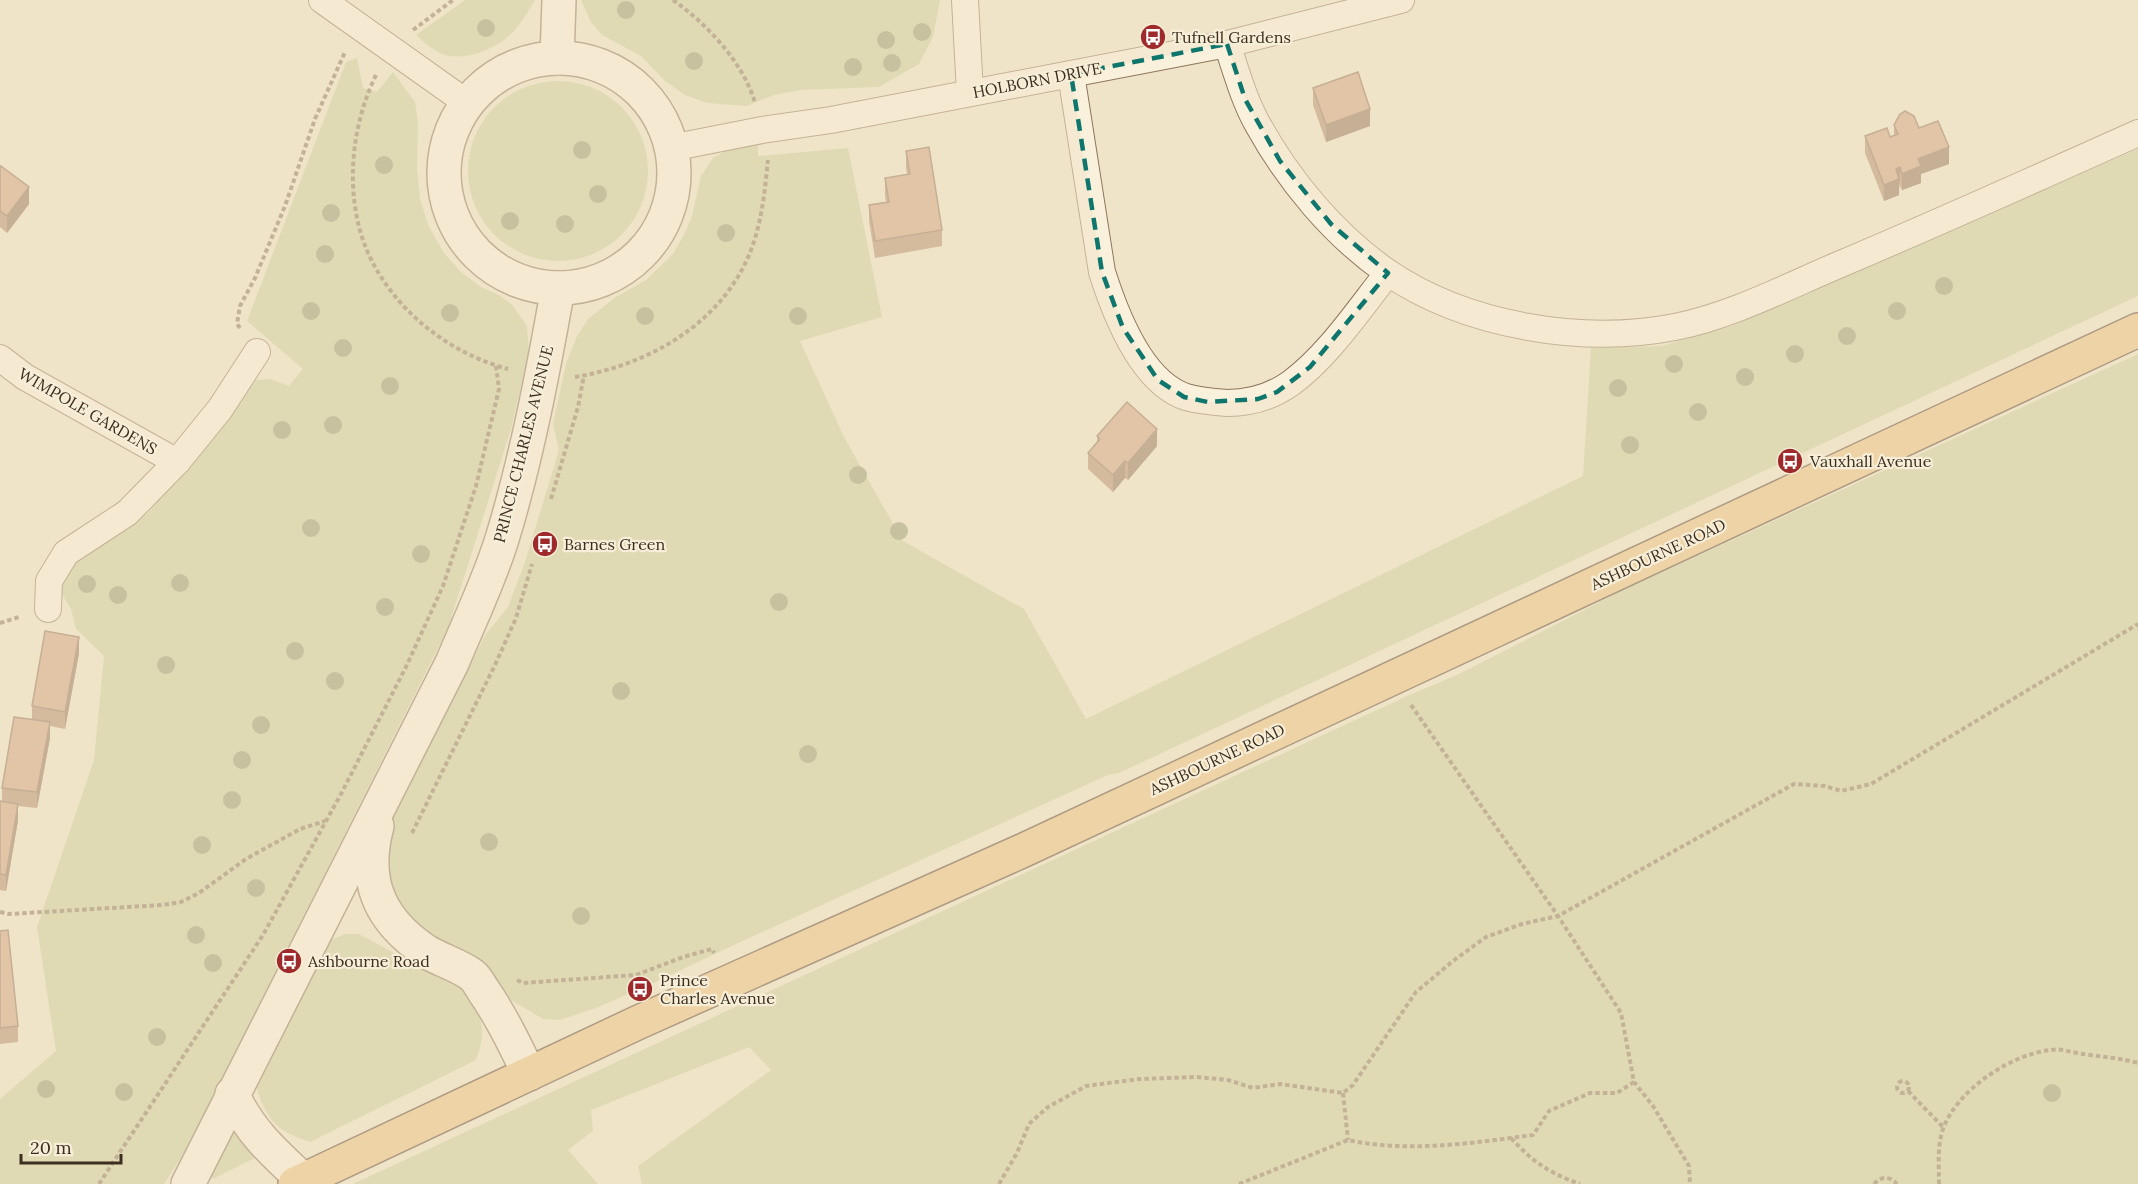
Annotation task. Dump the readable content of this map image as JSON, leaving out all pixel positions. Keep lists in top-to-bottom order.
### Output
{
  "streets": {
    "highway": ["ASHBOURNE ROAD"],
    "street": ["HOLBORN DRIVE", "WIMPOLE GARDENS", "PRINCE CHARLES AVENUE"]
  },
  "crossings": [
    ["PRINCE CHARLES AVENUE", "ASHBOURNE ROAD"]
  ],
  "places": {
    "bus stop": [
      "Tufnell Gardens",
      "Vauxhall Avenue",
      "Barnes Green",
      "Ashbourne Road",
      "Prince Charles Avenue"
    ]
  },
  "scale_bar": "20 m"
}
